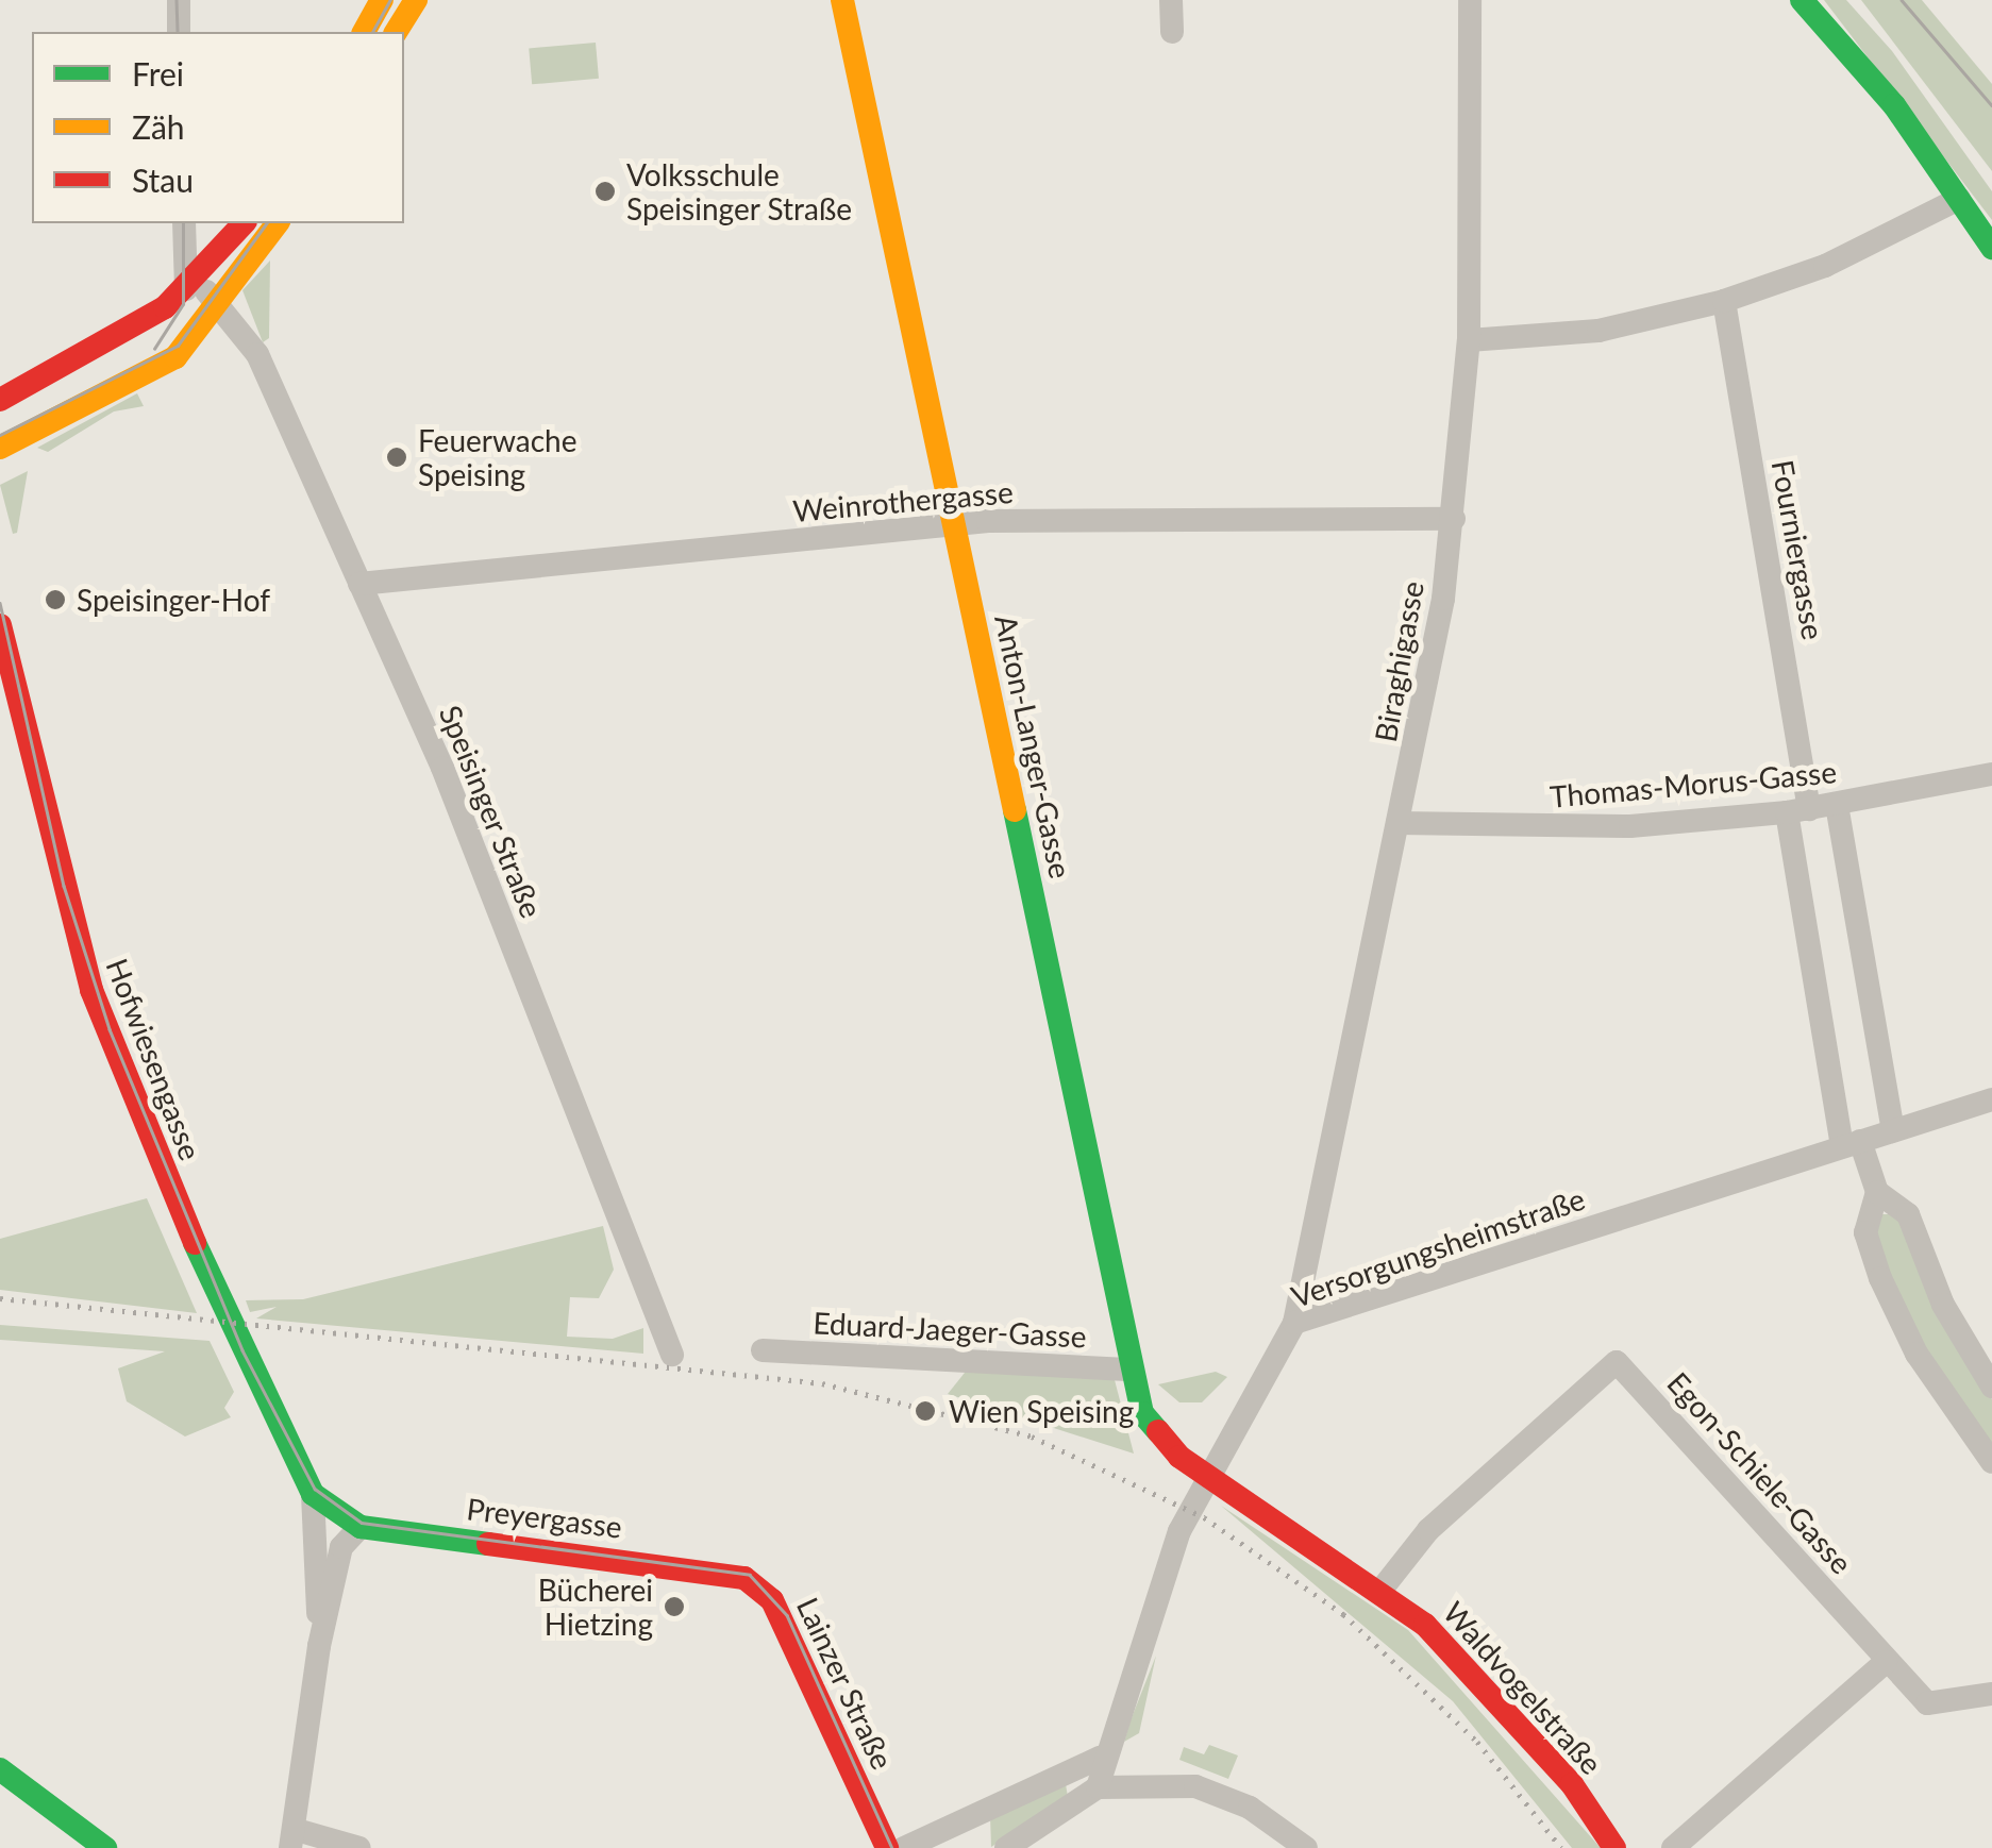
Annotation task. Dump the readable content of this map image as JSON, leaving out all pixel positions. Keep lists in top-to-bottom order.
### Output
{
  "streets": {
    "main road": [
      "Anton-Langer-Gasse",
      "Hofwiesengasse",
      "Preyergasse",
      "Lainzer Straße",
      "Waldvogelstraße"
    ],
    "street": [
      "Weinrothergasse",
      "Fourniergasse",
      "Biraghigasse",
      "Thomas-Morus-Gasse",
      "Speisinger Straße",
      "Versorgungsheimstraße",
      "Eduard-Jaeger-Gasse",
      "Egon-Schiele-Gasse"
    ]
  },
  "crossings": [
    ["Weinrothergasse", "Biraghigasse"],
    ["Weinrothergasse", "Anton-Langer-Gasse"],
    ["Weinrothergasse", "Speisinger Straße"],
    ["Fourniergasse", "Thomas-Morus-Gasse"],
    ["Fourniergasse", "Versorgungsheimstraße"],
    ["Biraghigasse", "Thomas-Morus-Gasse"],
    ["Biraghigasse", "Versorgungsheimstraße"],
    ["Anton-Langer-Gasse", "Versorgungsheimstraße"],
    ["Anton-Langer-Gasse", "Eduard-Jaeger-Gasse"],
    ["Anton-Langer-Gasse", "Waldvogelstraße"],
    ["Hofwiesengasse", "Preyergasse"],
    ["Versorgungsheimstraße", "Waldvogelstraße"],
    ["Egon-Schiele-Gasse", "Waldvogelstraße"],
    ["Preyergasse", "Lainzer Straße"]
  ],
  "places": [
    "Volksschule Speisinger Straße",
    "Feuerwache Speising",
    "Speisinger-Hof",
    "Wien Speising",
    "Bücherei Hietzing"
  ],
  "legend": ["Frei", "Zäh", "Stau"]
}
